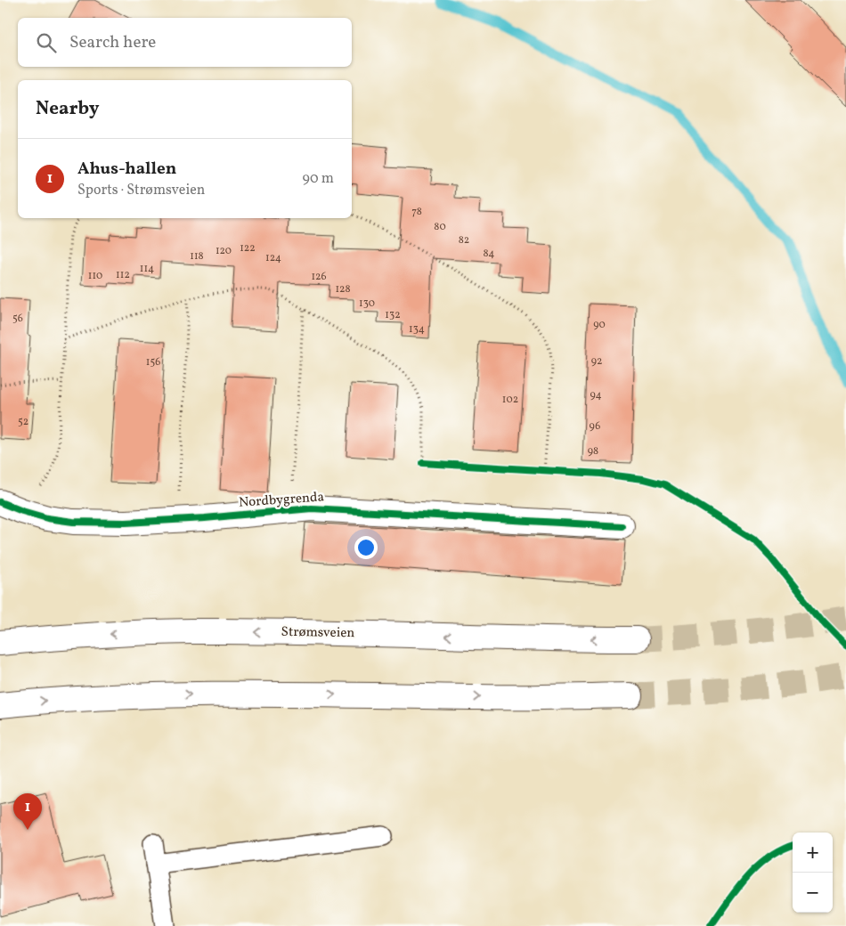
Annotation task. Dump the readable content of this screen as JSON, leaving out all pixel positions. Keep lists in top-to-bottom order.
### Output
{
  "streets": {
    "main road": ["Nordbygrenda", "Strømsveien"]
  },
  "house_numbers": [
    "78",
    "80",
    "82",
    "122",
    "120",
    "84",
    "118",
    "124",
    "114",
    "112",
    "110",
    "126",
    "128",
    "130",
    "132",
    "56",
    "90",
    "134",
    "92",
    "156",
    "94",
    "102",
    "52",
    "96",
    "98"
  ],
  "page": {
    "search": "Search here",
    "heading": "Nearby",
    "list": [
      {
        "mark": "1",
        "name": "Ahus-hallen",
        "note": "Sports · Strømsveien",
        "value": "90 m"
      }
    ],
    "pins": "1",
    "map_buttons": ["+", "−"]
  }
}
